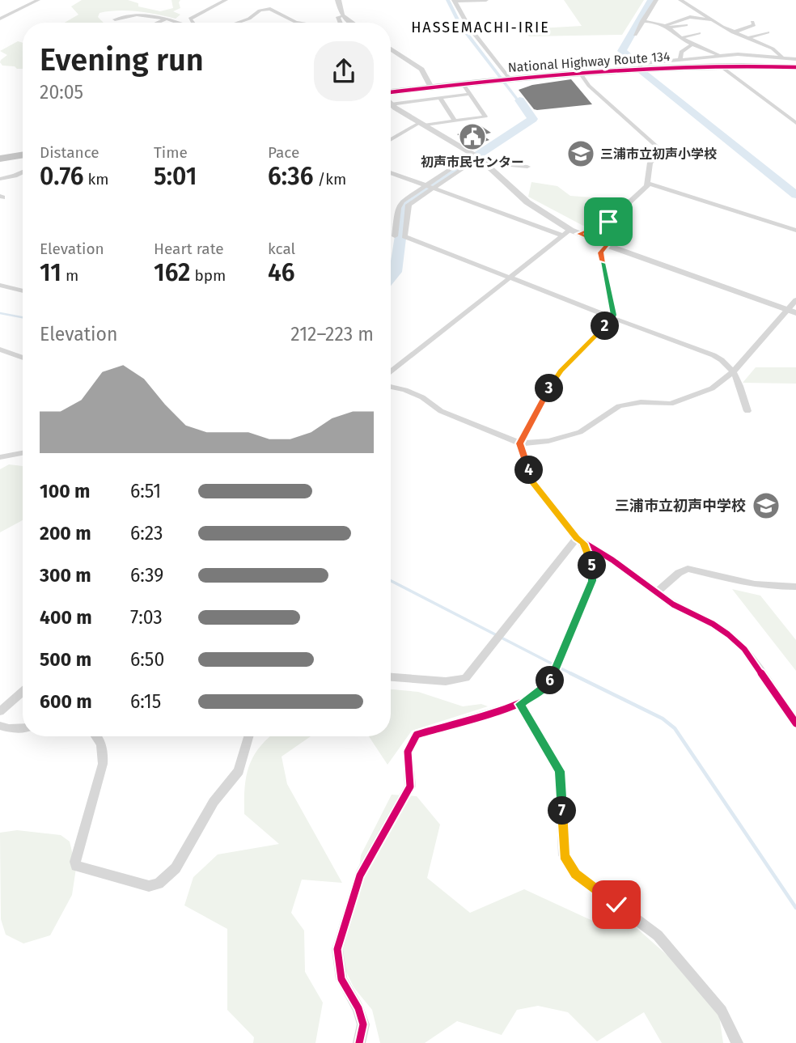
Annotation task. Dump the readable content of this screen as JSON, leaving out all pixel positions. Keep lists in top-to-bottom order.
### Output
{
  "streets": {
    "highway": ["National Highway Route 134"]
  },
  "districts": ["HASSEMACHI-IRIE"],
  "places": {
    "public building": ["初声市民センター"],
    "school or university": ["三浦市立初声小学校", "三浦市立初声中学校"]
  },
  "page": {
    "heading": ["Evening run", "20:05"],
    "stats": [
      ["Distance", "0.76 km"],
      ["Time", "5:01"],
      ["Pace", "6:36 /km"],
      ["Elevation", "11 m"],
      ["Heart rate", "162 bpm"],
      ["kcal", "46"]
    ],
    "pins": [
      "2",
      "3",
      "4",
      "5",
      "6",
      "7"
    ],
    "chart": ["Elevation", "212–223 m"],
    "list": [
      {
        "name": "100 m",
        "note": "6:51"
      },
      {
        "name": "200 m",
        "note": "6:23"
      },
      {
        "name": "300 m",
        "note": "6:39"
      },
      {
        "name": "400 m",
        "note": "7:03"
      },
      {
        "name": "500 m",
        "note": "6:50"
      },
      {
        "name": "600 m",
        "note": "6:15"
      }
    ]
  }
}
